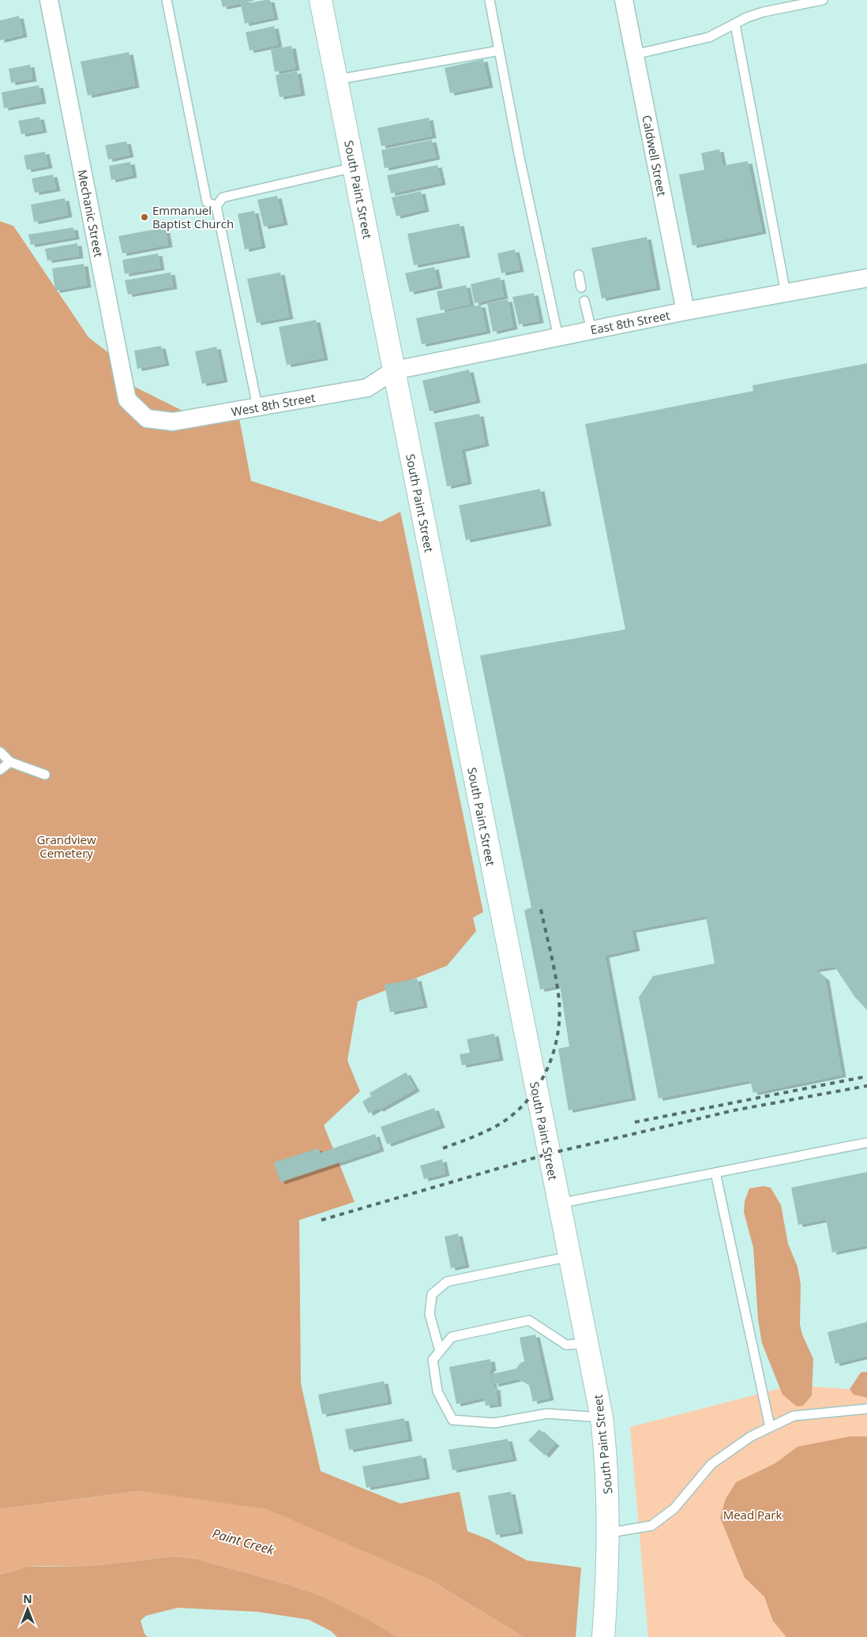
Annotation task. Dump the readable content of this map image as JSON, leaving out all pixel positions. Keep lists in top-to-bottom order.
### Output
{
  "streets": {
    "main road": ["South Paint Street"],
    "street": [
      "Caldwell Street",
      "Mechanic Street",
      "East 8th Street",
      "West 8th Street"
    ]
  },
  "crossings": [
    ["Caldwell Street", "East 8th Street"],
    ["South Paint Street", "East 8th Street"],
    ["South Paint Street", "West 8th Street"],
    ["Mechanic Street", "West 8th Street"],
    ["East 8th Street", "West 8th Street"]
  ],
  "water": ["Paint Creek"],
  "parks": ["Grandview Cemetery", "Mead Park"],
  "places": ["Emmanuel Baptist Church"],
  "north": "top"
}
